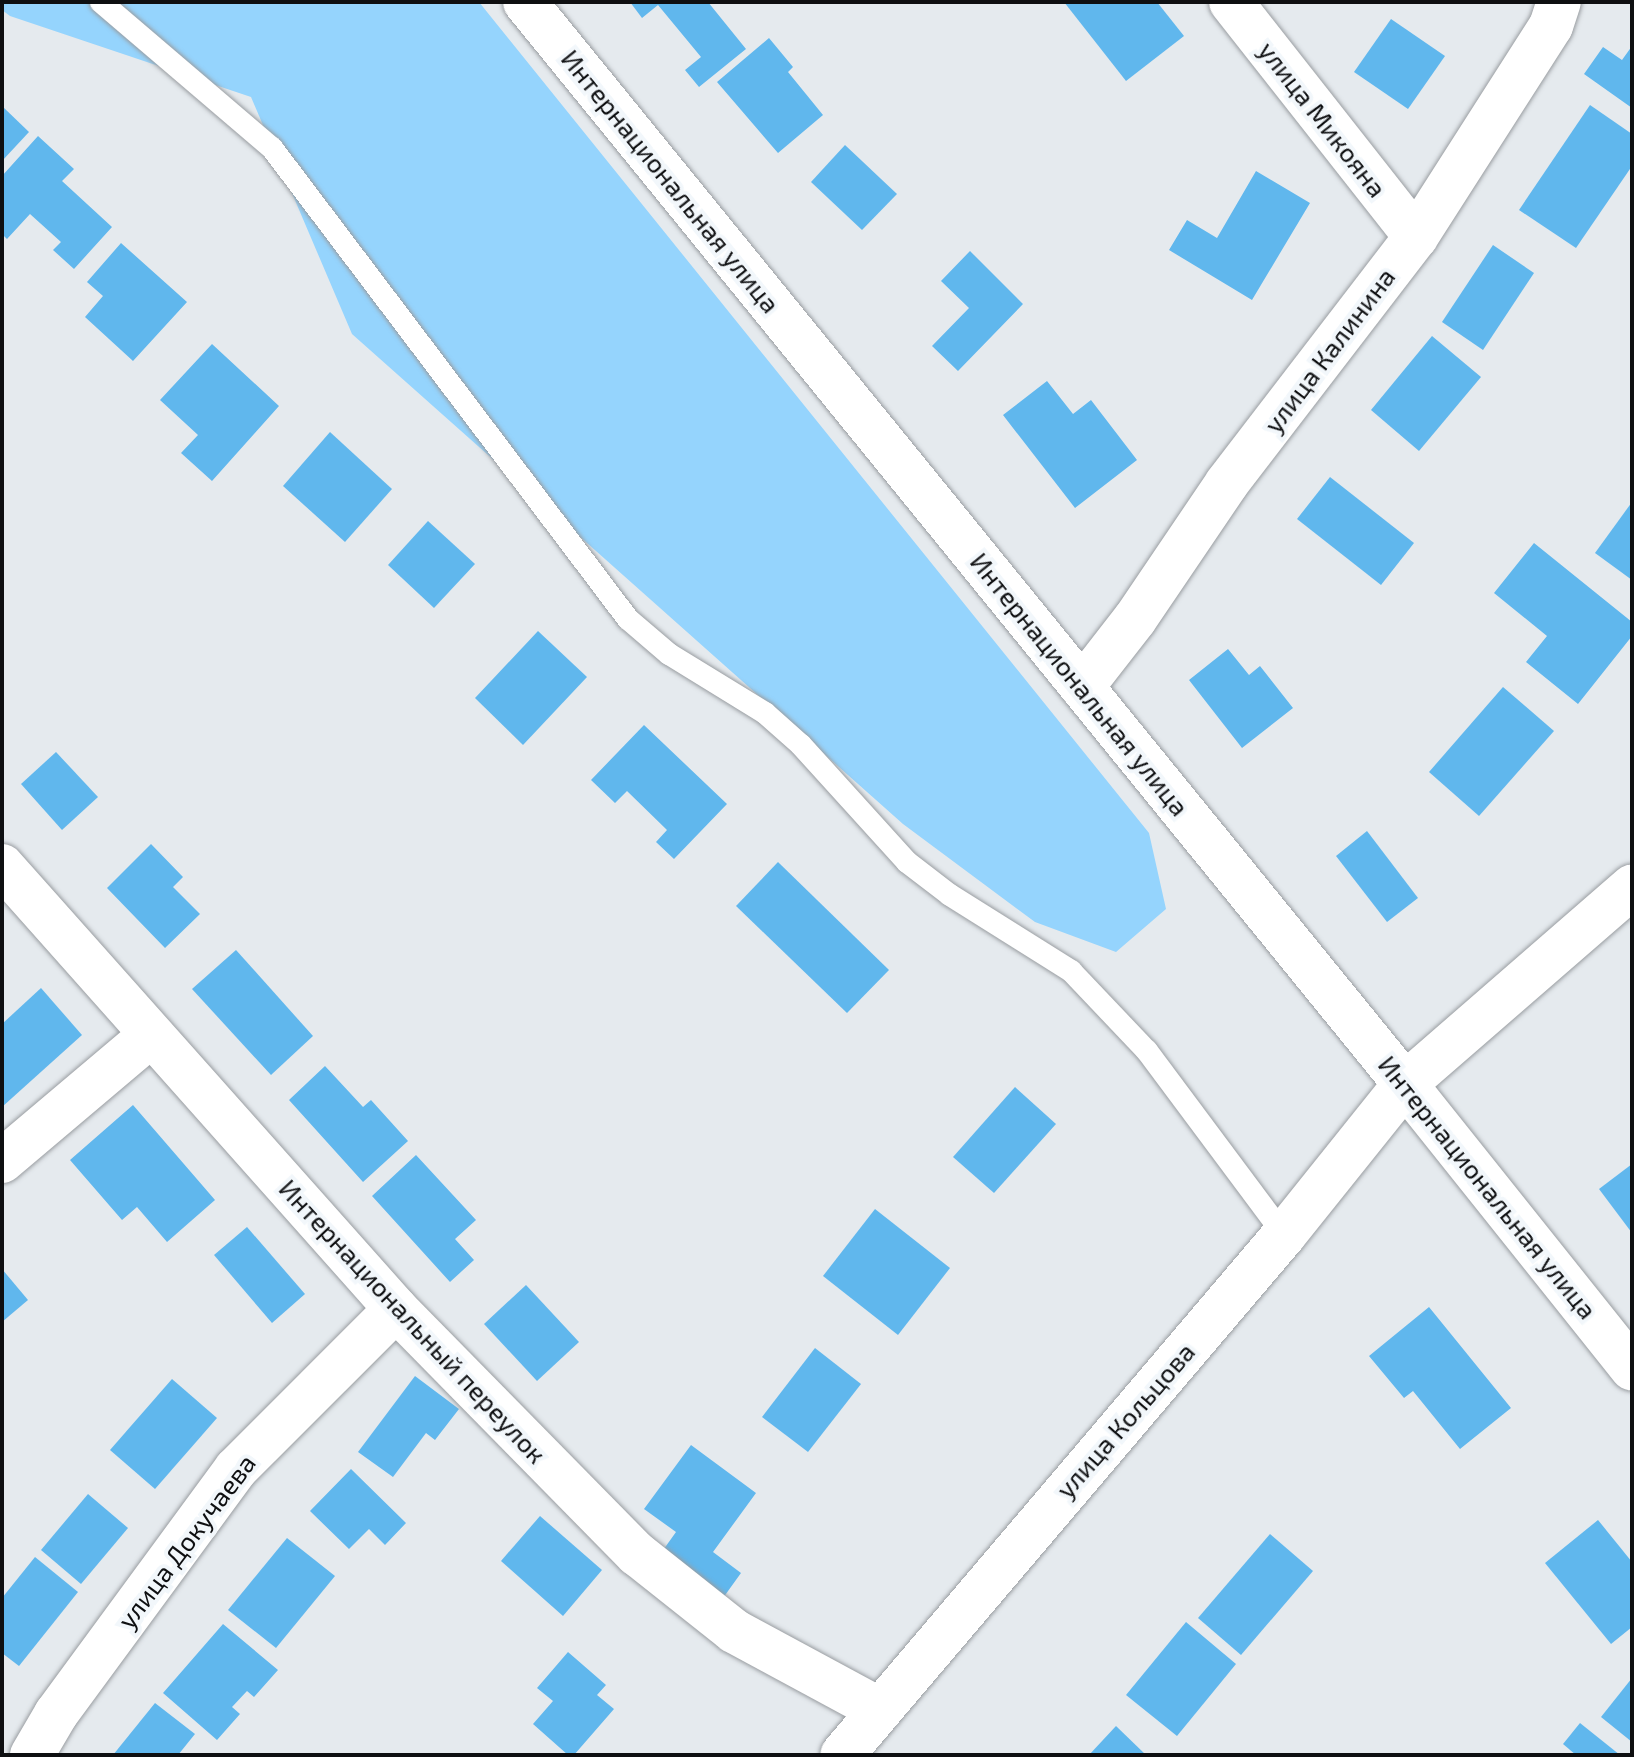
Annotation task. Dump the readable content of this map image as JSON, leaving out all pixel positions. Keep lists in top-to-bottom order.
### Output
{
  "streets": {
    "street": [
      "улица Микояна",
      "Интернациональная улица",
      "улица Калинина",
      "Интернациональный переулок",
      "улица Кольцова",
      "улица Докучаева"
    ]
  },
  "crossings": [
    ["улица Микояна", "улица Калинина"],
    ["Интернациональная улица", "улица Калинина"],
    ["Интернациональная улица", "улица Кольцова"],
    ["Интернациональный переулок", "улица Кольцова"],
    ["Интернациональный переулок", "улица Докучаева"]
  ]
}
